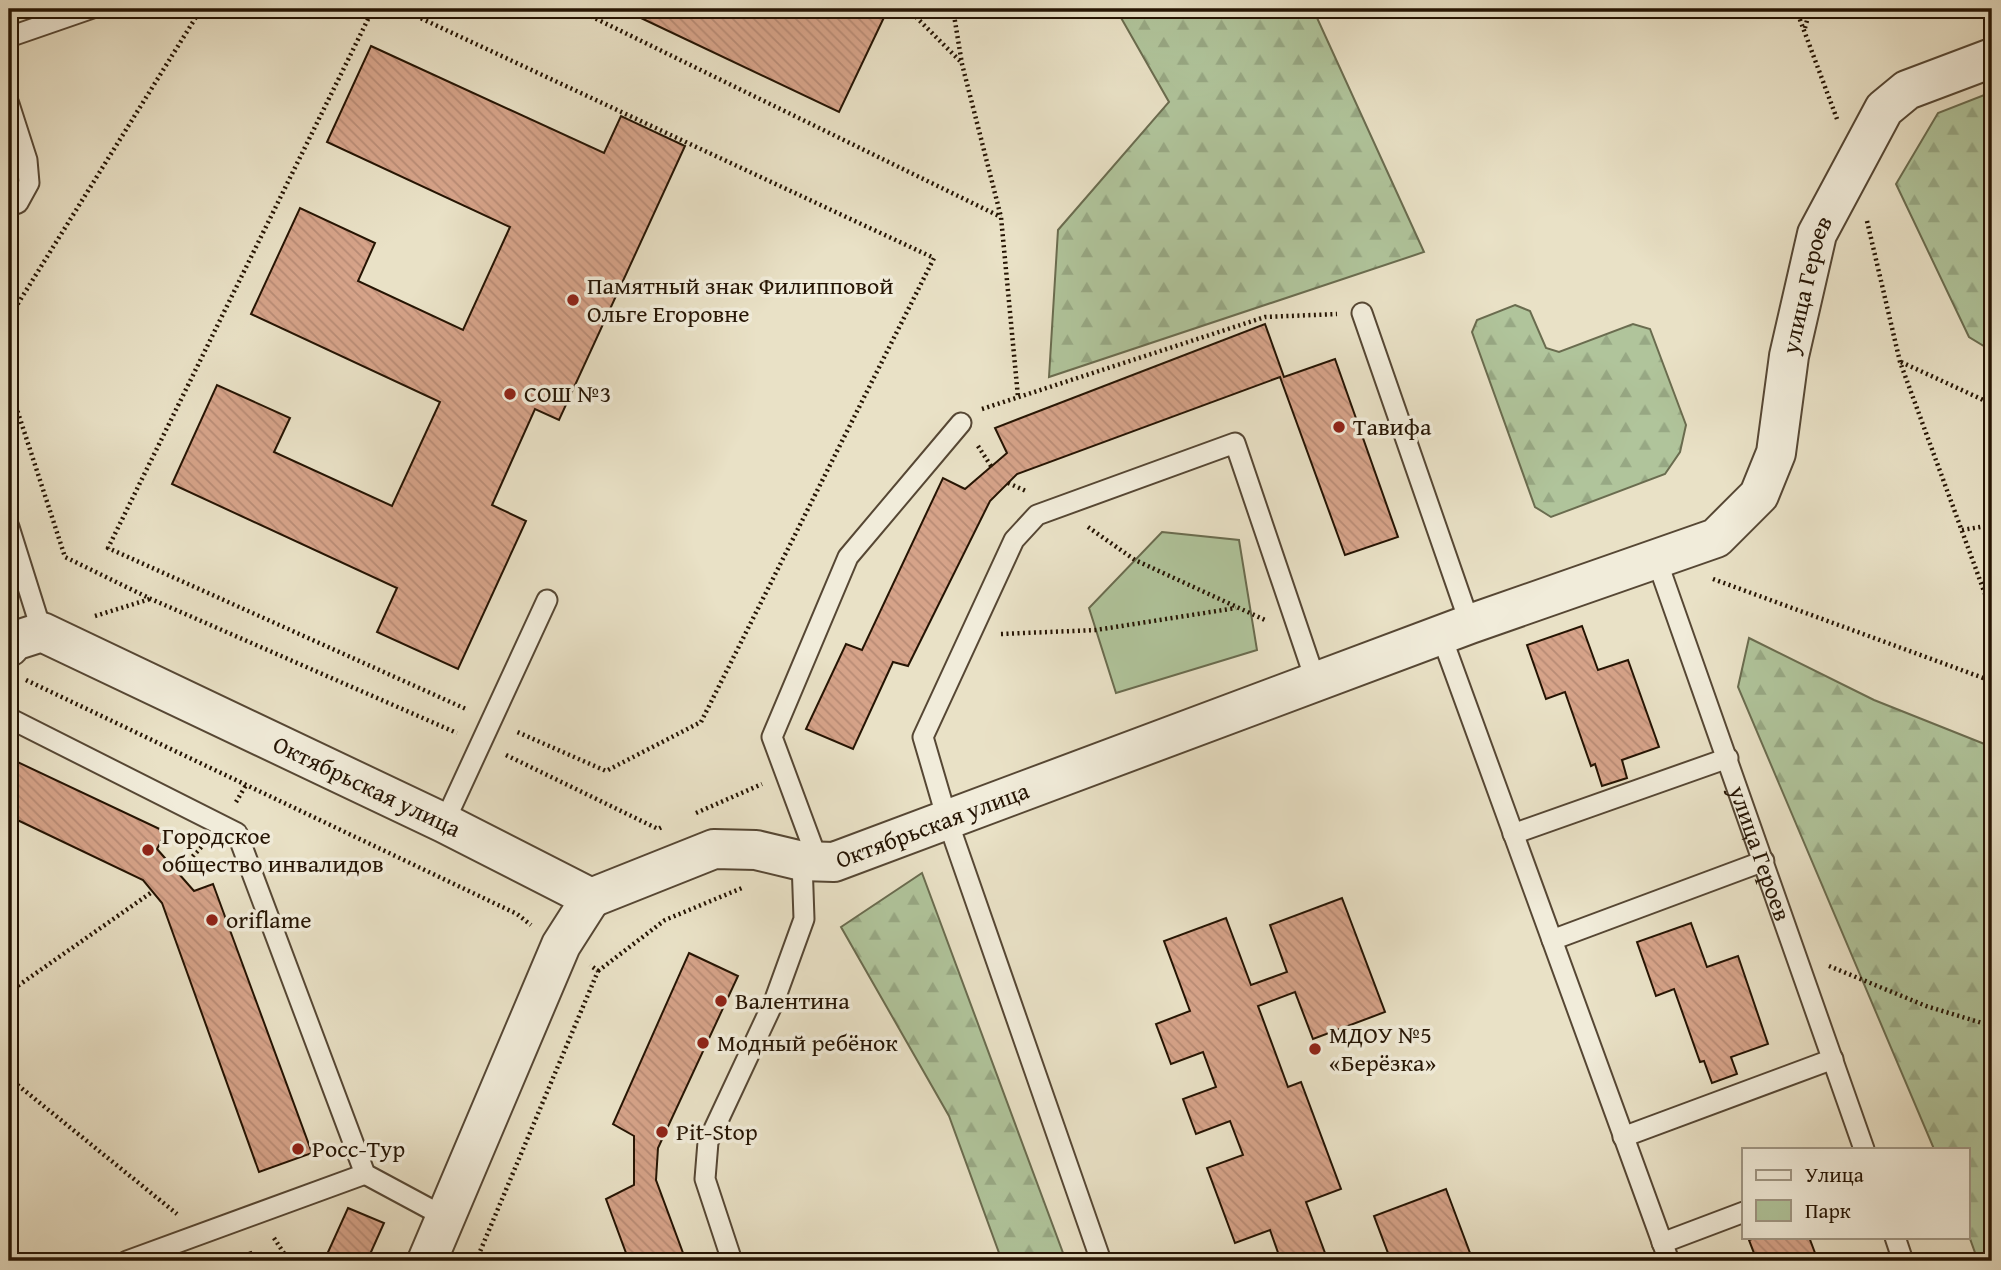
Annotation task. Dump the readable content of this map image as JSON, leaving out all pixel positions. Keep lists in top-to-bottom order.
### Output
{
  "streets": {
    "street": ["улица Героев", "Октябрьская улица"]
  },
  "crossings": [
    ["улица Героев", "Октябрьская улица"]
  ],
  "places": [
    "Памятный знак Филипповой Ольге Егоровне",
    "СОШ №3",
    "Тавифа",
    "Городское общество инвалидов",
    "oriflame",
    "Валентина",
    "Модный ребёнок",
    "МДОУ №5 «Берёзка»",
    "Pit-Stop",
    "Росс-Тур"
  ],
  "legend": ["Улица", "Парк"]
}
